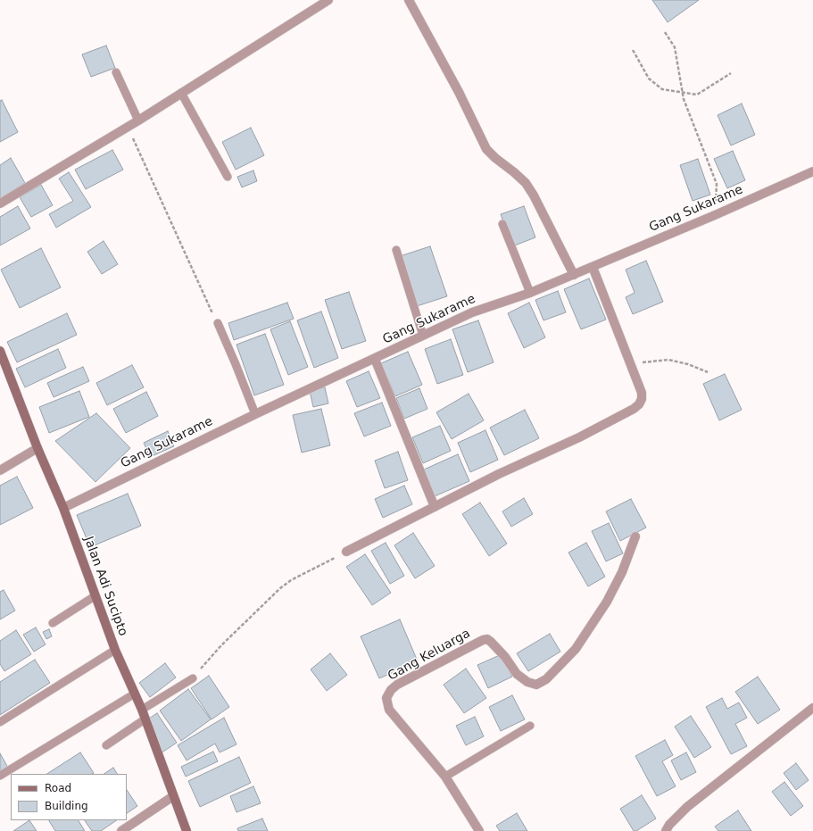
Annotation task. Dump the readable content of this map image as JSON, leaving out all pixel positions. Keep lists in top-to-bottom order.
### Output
{
  "streets": {
    "street": ["Gang Sukarame", "Jalan Adi Sucipto", "Gang Keluarga"]
  },
  "crossings": [
    ["Gang Sukarame", "Jalan Adi Sucipto"]
  ],
  "legend": ["Road", "Building"]
}
